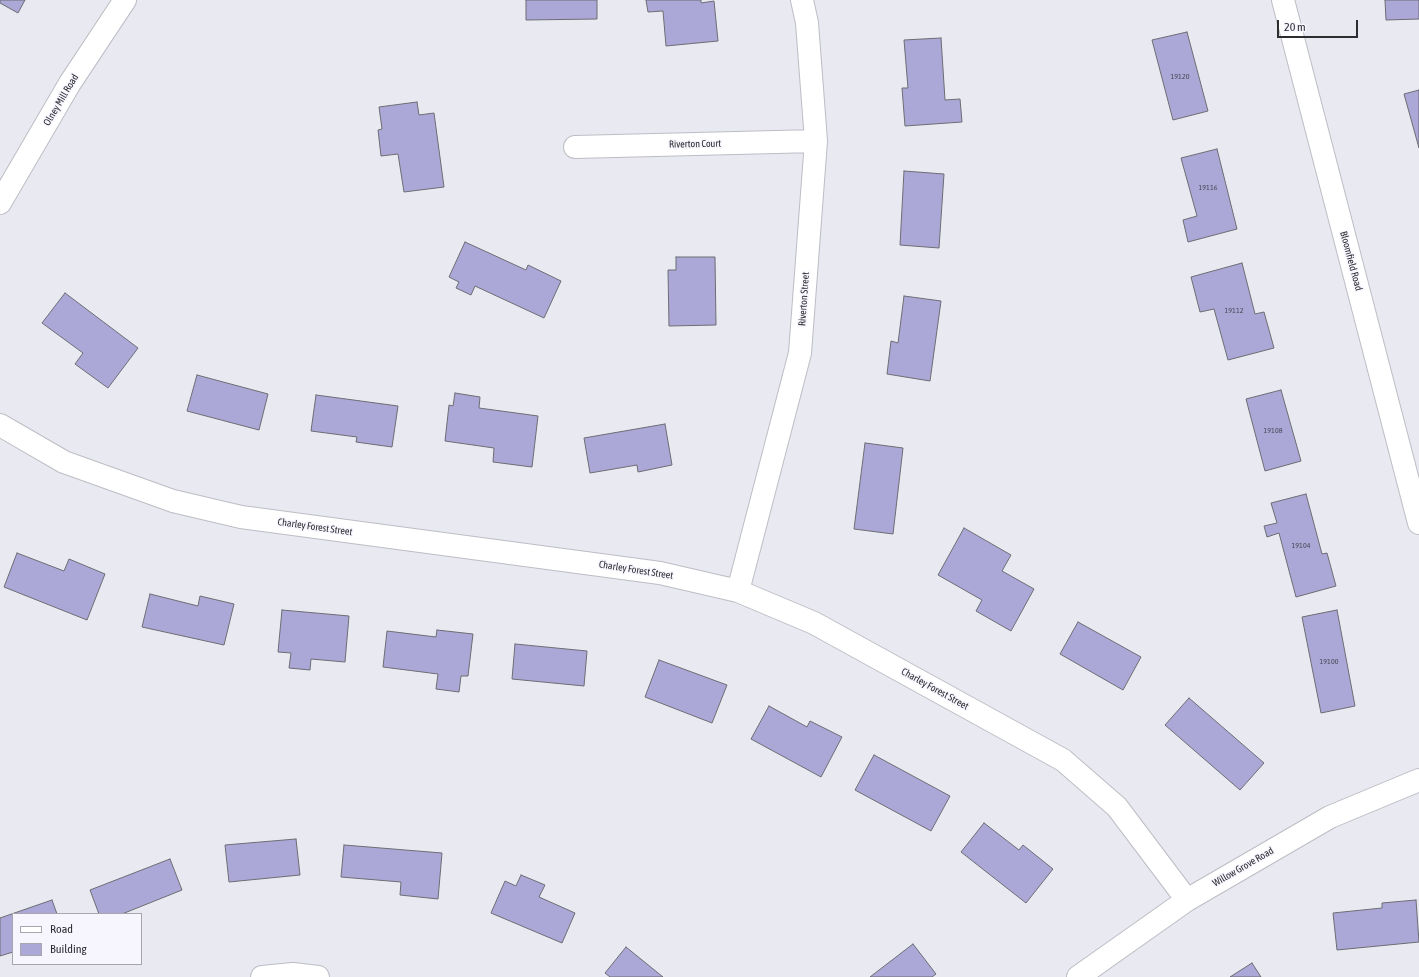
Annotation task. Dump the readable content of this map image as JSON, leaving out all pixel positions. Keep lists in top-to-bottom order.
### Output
{
  "streets": {
    "street": [
      "Olney Mill Road",
      "Riverton Court",
      "Bloomfield Road",
      "Riverton Street",
      "Charley Forest Street",
      "Willow Grove Road"
    ]
  },
  "crossings": [
    ["Riverton Court", "Riverton Street"],
    ["Riverton Street", "Charley Forest Street"],
    ["Charley Forest Street", "Willow Grove Road"]
  ],
  "house_numbers": [
    "19120",
    "19116",
    "19112",
    "19108",
    "19104",
    "19100"
  ],
  "legend": ["Road", "Building"],
  "scale_bar": "20 m"
}
